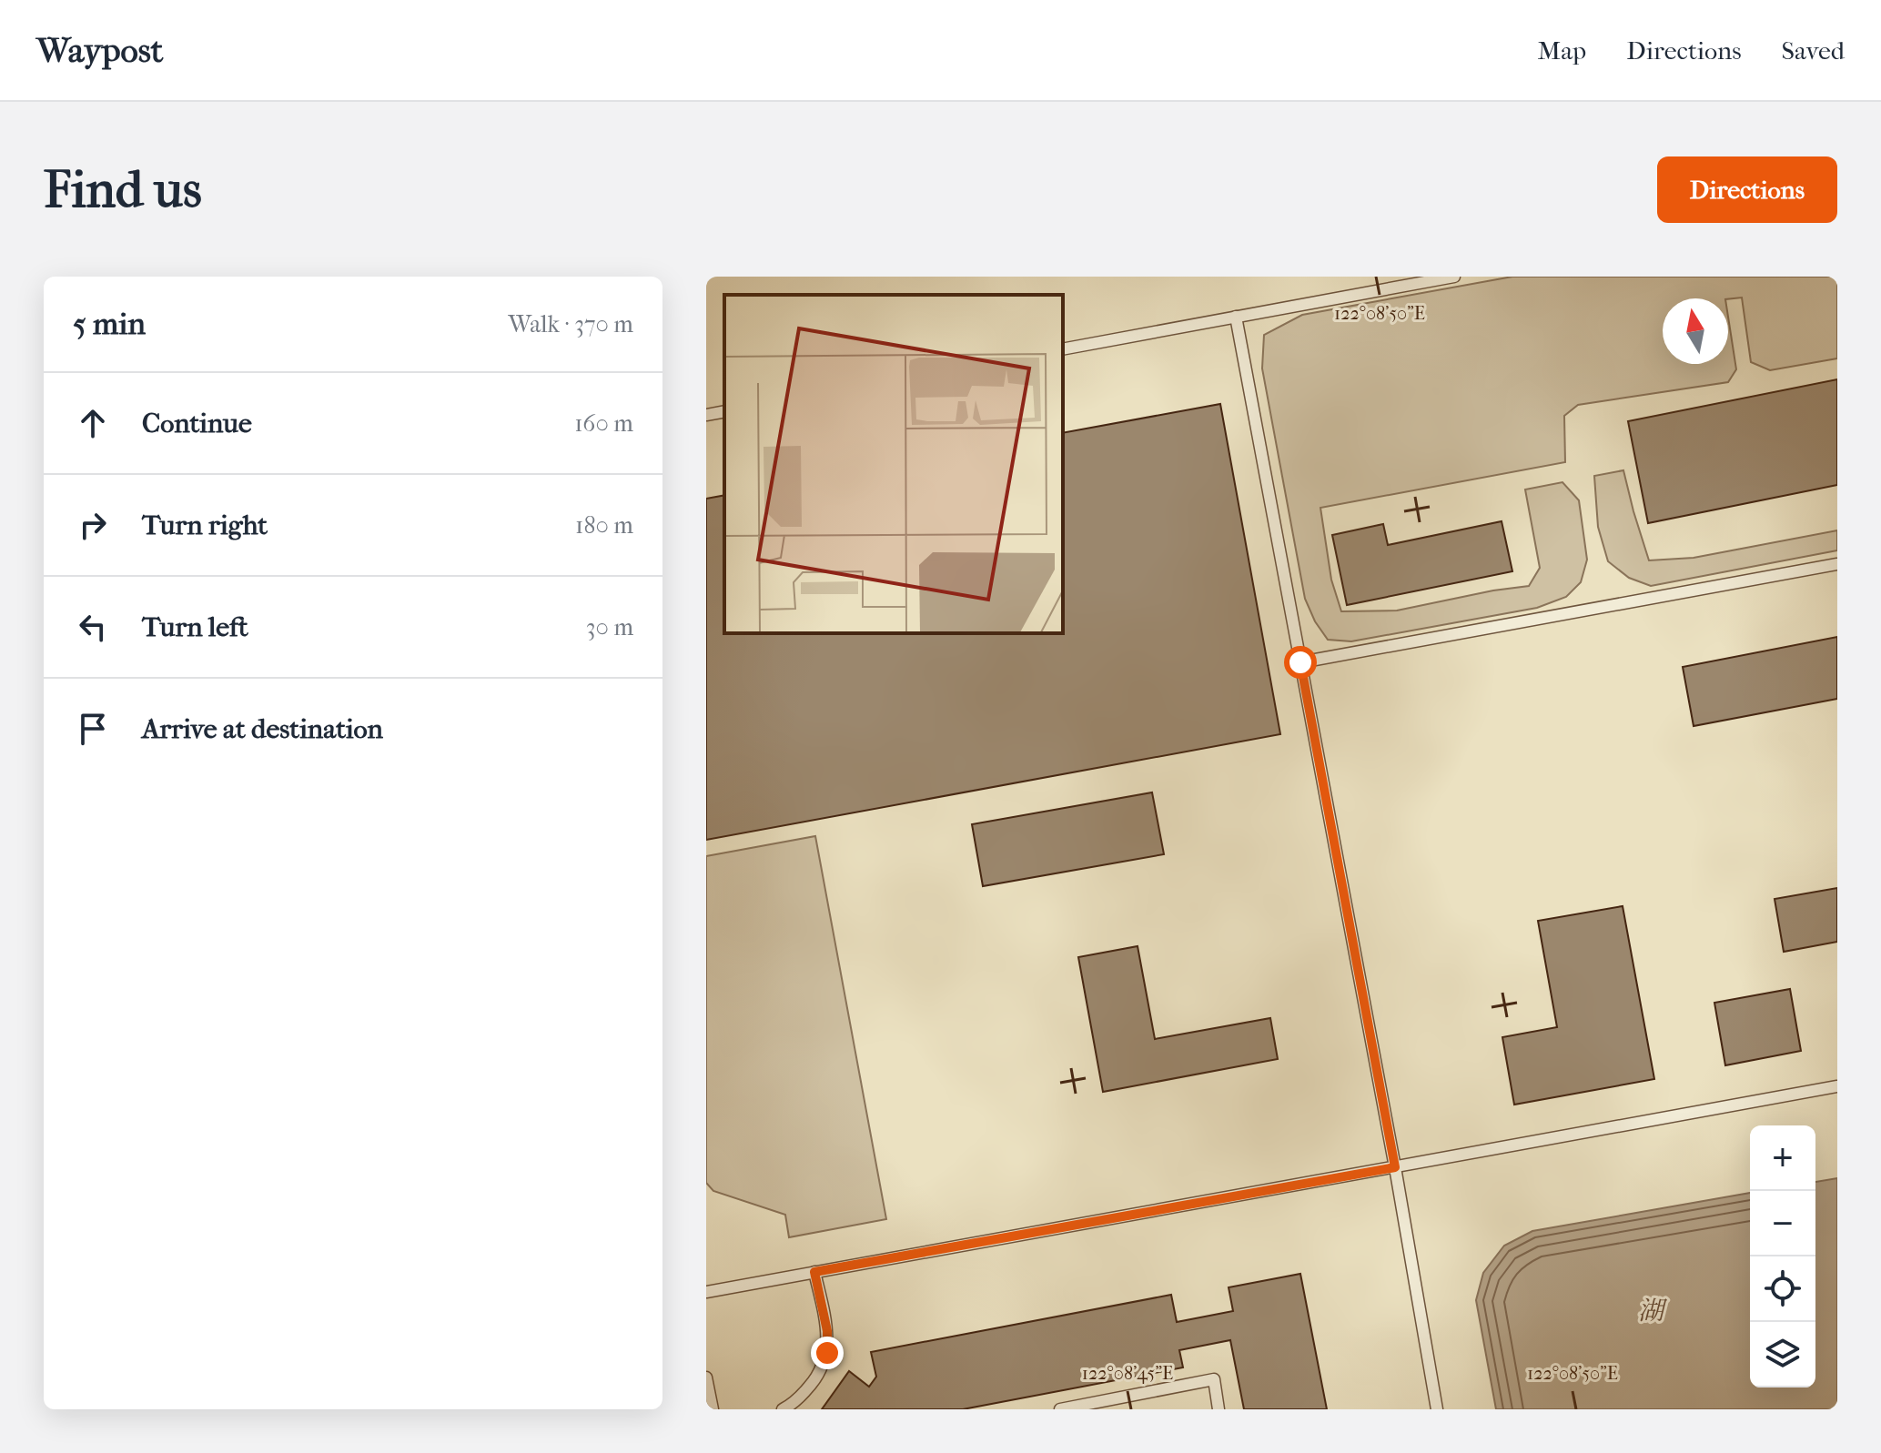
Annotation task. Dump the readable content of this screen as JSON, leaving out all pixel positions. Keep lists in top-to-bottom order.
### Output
{
  "water": ["湖"],
  "north": "top",
  "page": {
    "header": "Waypost",
    "nav": ["Map", "Directions", "Saved"],
    "buttons": "Directions",
    "title": "Find us",
    "heading": ["5 min", "Walk · 370 m"],
    "list": [
      ["Continue", "160 m"],
      ["Turn right", "180 m"],
      ["Turn left", "30 m"],
      "Arrive at destination"
    ],
    "map_buttons": ["+", "−"]
  },
  "coordinates": ["122°08'50\"E", "122°08'45\"E"]
}
